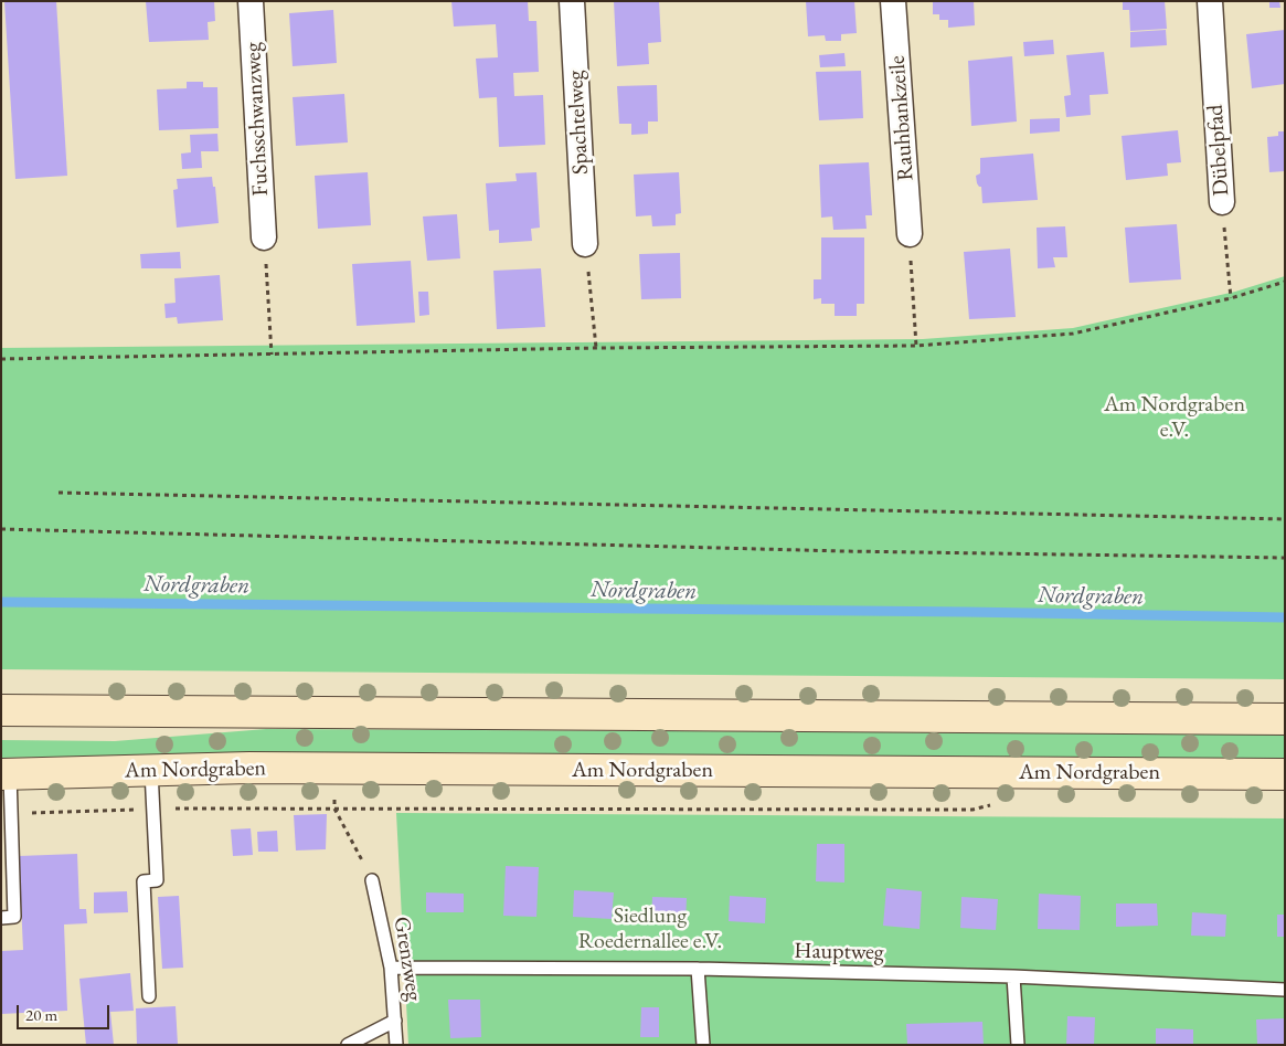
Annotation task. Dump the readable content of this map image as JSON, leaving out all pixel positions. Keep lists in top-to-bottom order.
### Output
{
  "streets": {
    "main road": ["Am Nordgraben"],
    "street": [
      "Rauhbankzeile",
      "Fuchsschwanzweg",
      "Spachtelweg",
      "Dübelpfad"
    ],
    "lane": ["Hauptweg", "Grenzweg"]
  },
  "crossings": [
    ["Hauptweg", "Grenzweg"]
  ],
  "water": ["Nordgraben"],
  "parks": ["Am Nordgraben e.V.", "Siedlung Roedernallee e.V."],
  "scale_bar": "20 m"
}
